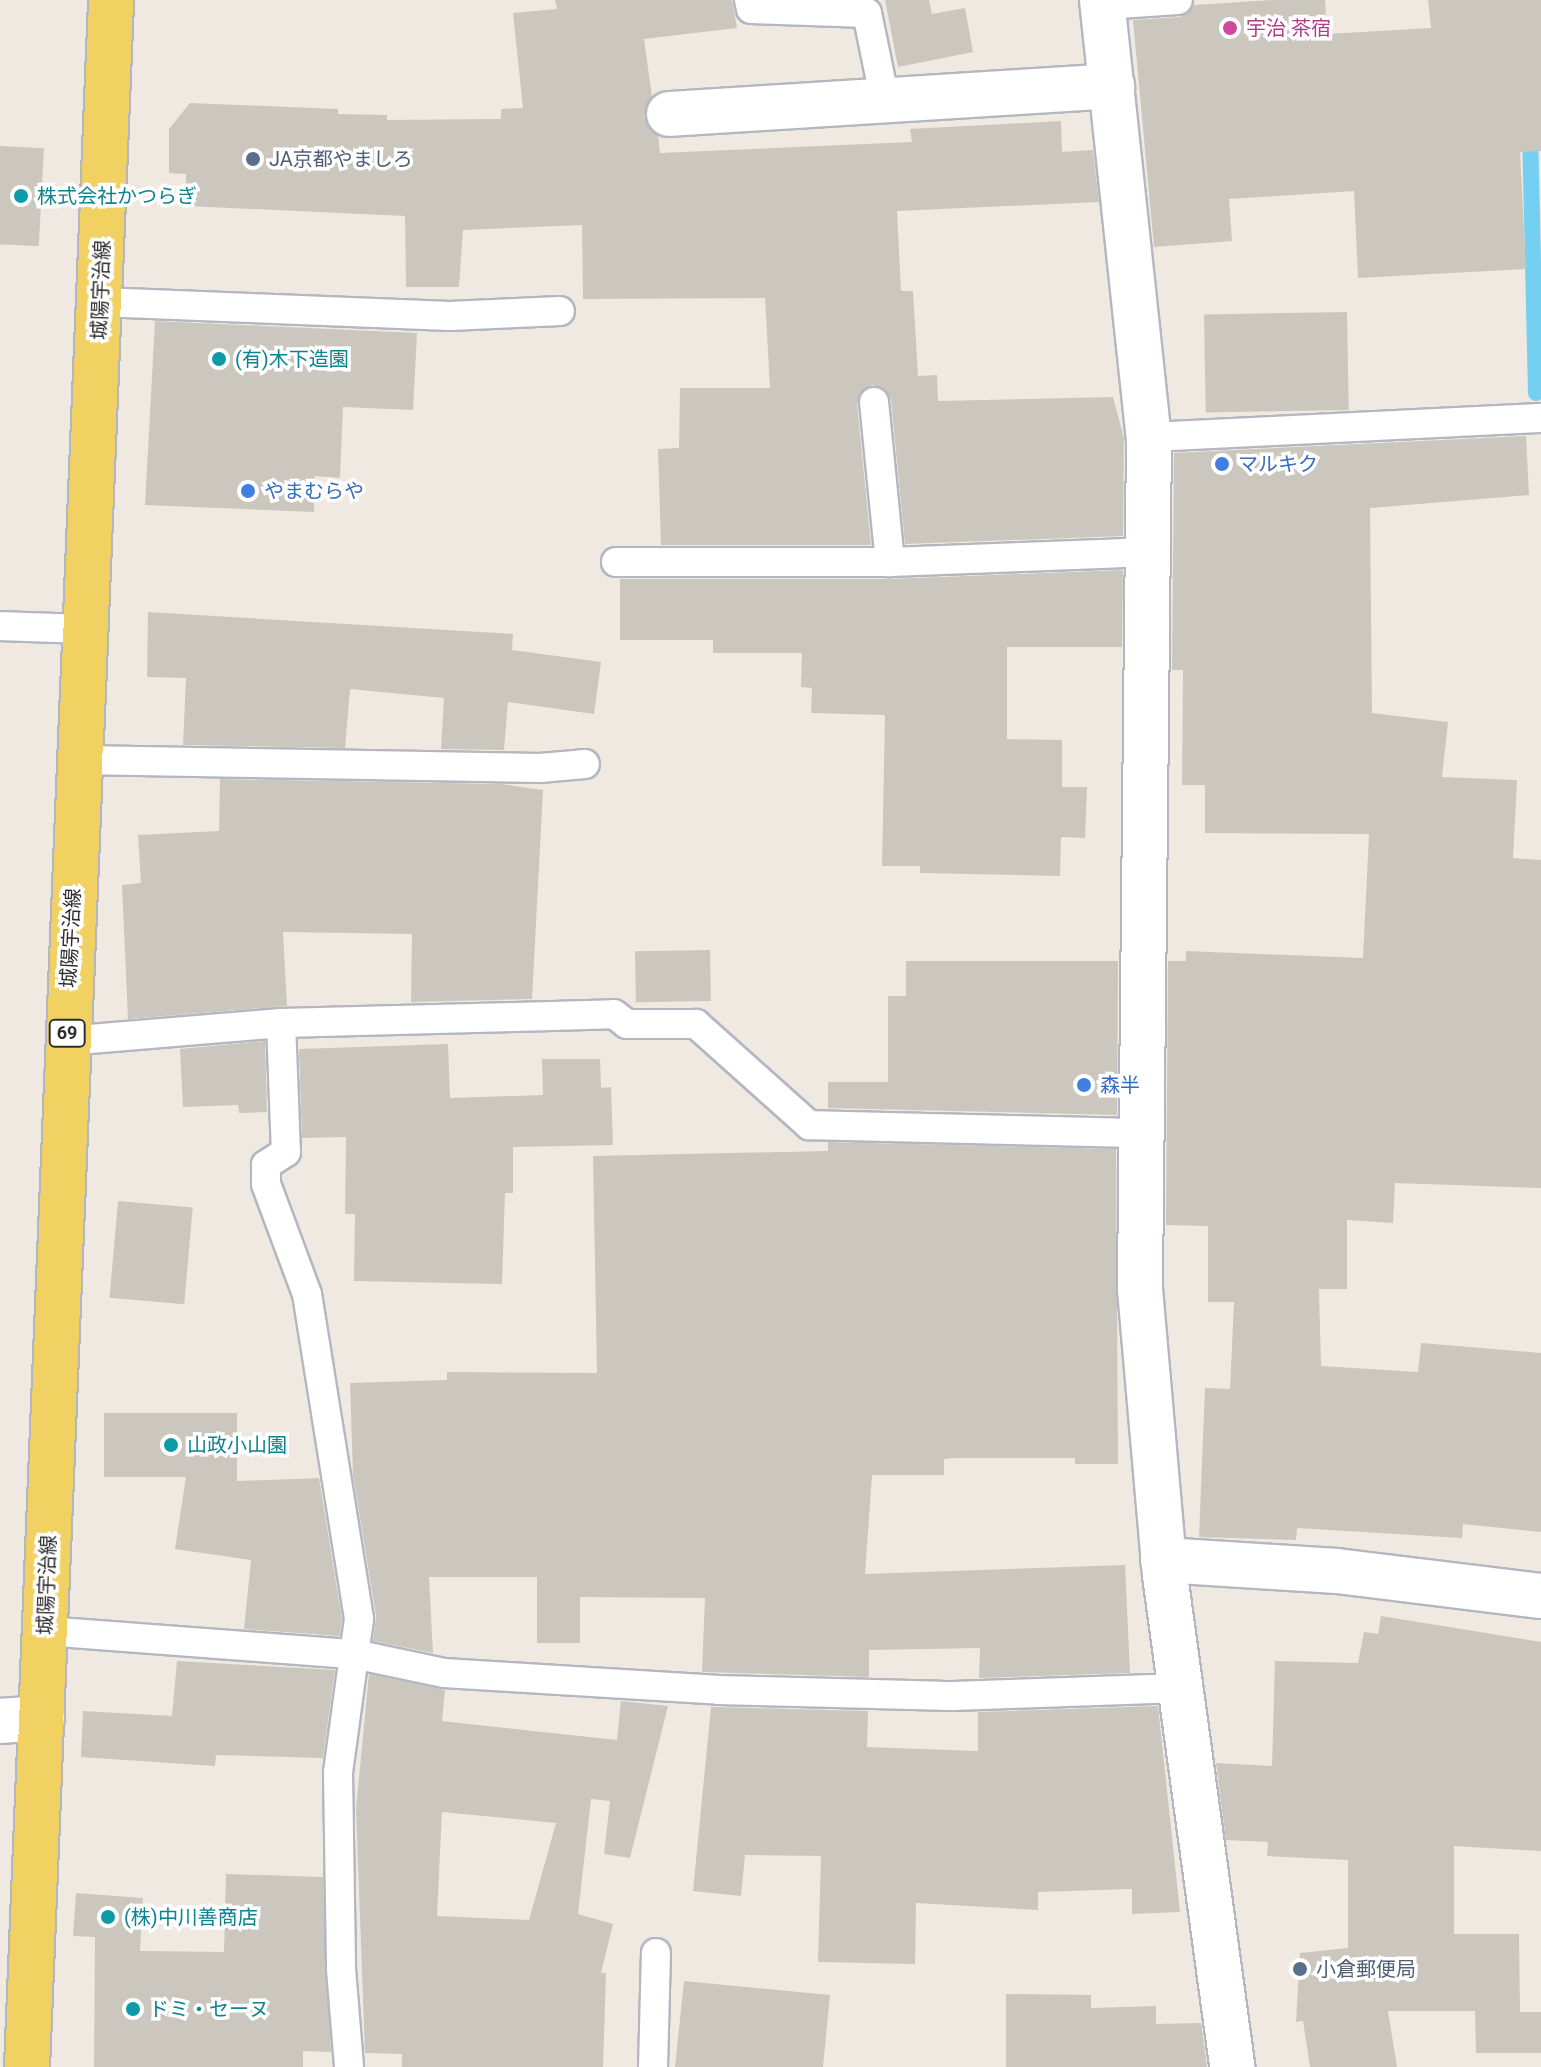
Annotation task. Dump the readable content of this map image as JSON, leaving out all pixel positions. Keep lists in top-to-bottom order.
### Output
{
  "streets": {
    "main road": ["城陽宇治線", "69"]
  },
  "places": [
    "宇治 茶宿",
    "JA京都やましろ",
    "株式会社かつらぎ",
    "(有)木下造園",
    "マルキク",
    "やまむらや",
    "森半",
    "山政小山園",
    "(株)中川善商店",
    "小倉郵便局",
    "ドミ・セーヌ"
  ]
}
